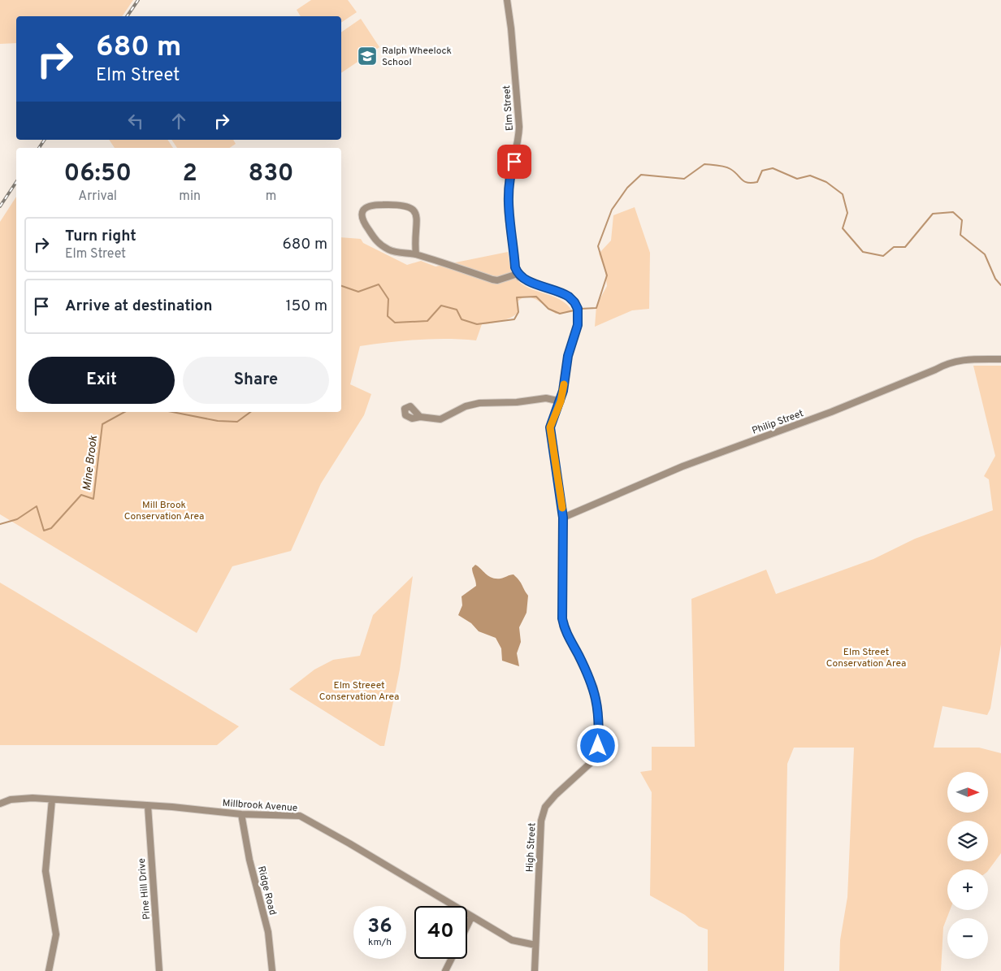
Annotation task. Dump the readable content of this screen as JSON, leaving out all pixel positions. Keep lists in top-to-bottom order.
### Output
{
  "streets": {
    "street": [
      "Elm Street",
      "Philip Street",
      "Millbrook Avenue",
      "High Street",
      "Pine Hill Drive",
      "Ridge Road"
    ]
  },
  "crossings": [
    ["Philip Street", "High Street"],
    ["Millbrook Avenue", "High Street"],
    ["Millbrook Avenue", "Pine Hill Drive"],
    ["Millbrook Avenue", "Ridge Road"]
  ],
  "water": ["Mine Brook"],
  "parks": ["Mill Brook Conservation Area", "Elm Street Conservation Area", "Elm Streeet Conservation Area"],
  "places": {
    "school or university": ["Ralph Wheelock School"]
  },
  "north": "right",
  "page": {
    "turn": ["680 m", "Elm Street"],
    "eta": [
      "06:50",
      "Arrival",
      "2",
      "min",
      "830",
      "m"
    ],
    "list": [
      {
        "name": "Turn right",
        "note": "Elm Street",
        "value": "680 m"
      },
      {
        "name": "Arrive at destination",
        "value": "150 m"
      }
    ],
    "buttons": ["Exit", "Share"],
    "map_buttons": ["+", "−"],
    "speed": "36 km/h",
    "limit": "40"
  }
}
